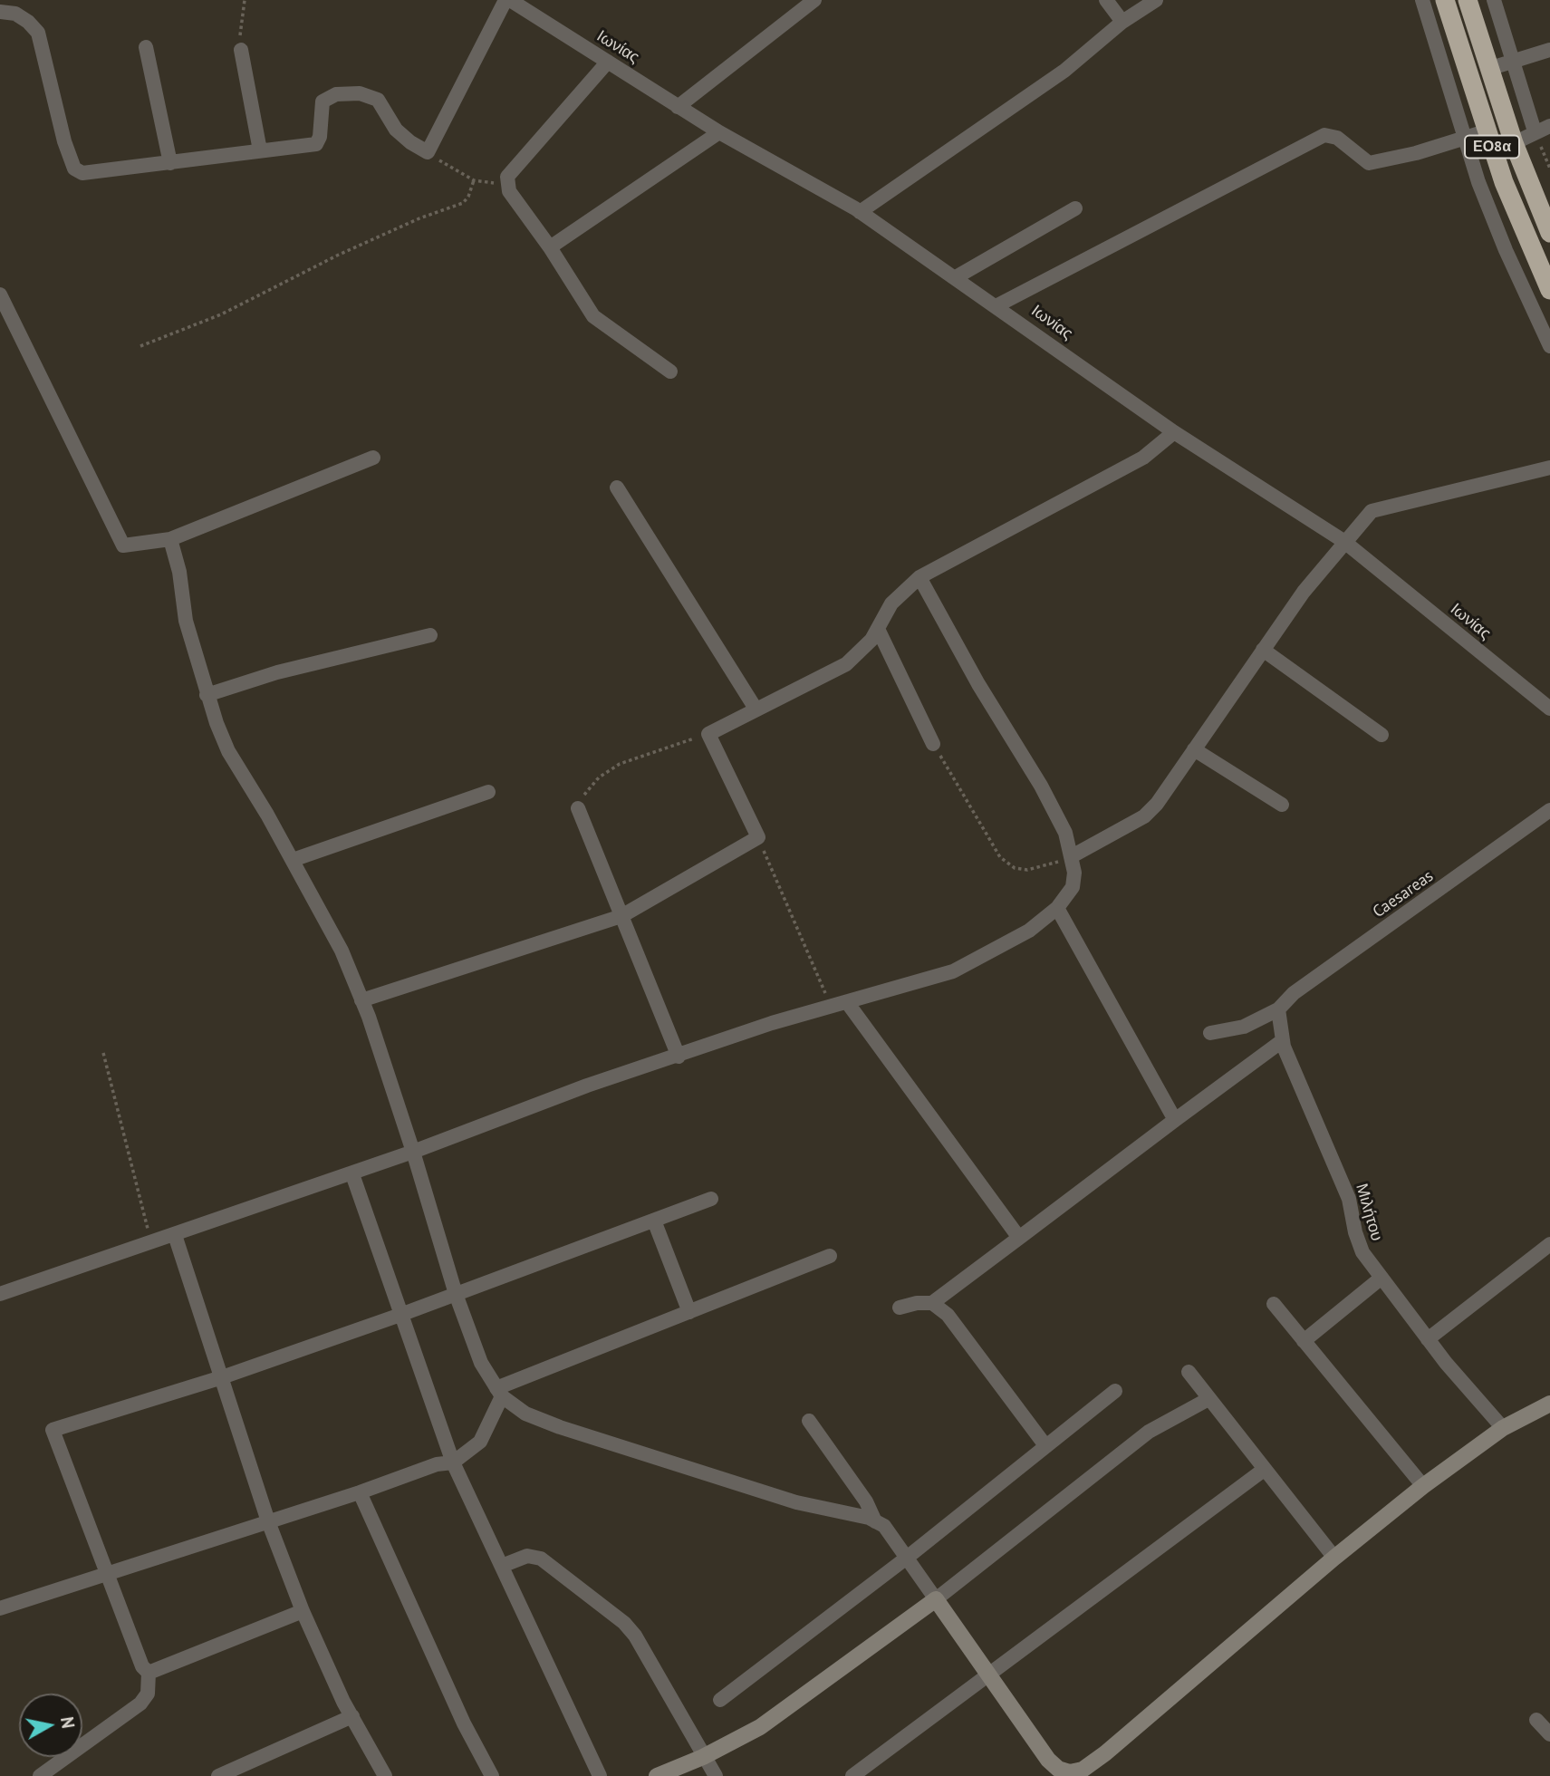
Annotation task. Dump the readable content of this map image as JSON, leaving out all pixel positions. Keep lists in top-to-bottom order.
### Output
{
  "streets": {
    "highway": ["ΕΟ8α"],
    "street": ["Ιωνίας", "Caesareas", "Μιλήτου"]
  },
  "crossings": [
    ["Caesareas", "Μιλήτου"]
  ],
  "north": "right"
}
